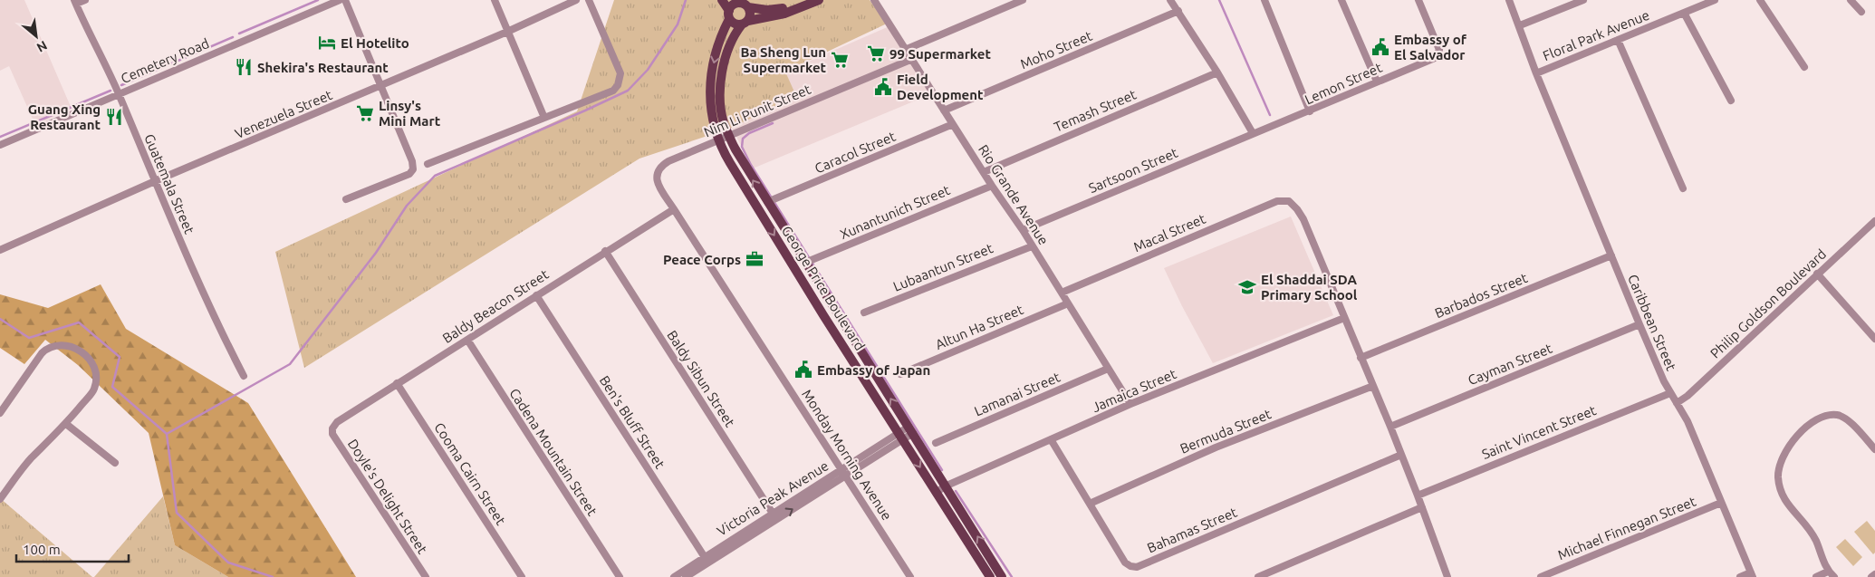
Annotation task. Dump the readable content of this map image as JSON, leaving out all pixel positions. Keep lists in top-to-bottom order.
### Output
{
  "streets": {
    "main road": ["George Price Boulevard"],
    "street": [
      "Floral Park Avenue",
      "Moho Street",
      "Cemetery Road",
      "Lemon Street",
      "Nim Li Punit Street",
      "Temash Street",
      "Venezuela Street",
      "Caracol Street",
      "Sartsoon Street",
      "Guatemala Street",
      "Rio Grande Avenue",
      "Xunantunich Street",
      "Macal Street",
      "Lubaantun Street",
      "Barbados Street",
      "Philip Goldson Boulevard",
      "Baldy Beacon Street",
      "Caribbean Street",
      "Altun Ha Street",
      "Cayman Street",
      "Baldy Sibun Street",
      "Jamaica Street",
      "Lamanai Street",
      "Ben's Bluff Street",
      "Bermuda Street",
      "Saint Vincent Street",
      "Cadena Mountain Street",
      "Monday Morning Avenue",
      "Cooma Cairn Street",
      "Doyle's Delight Street",
      "Victoria Peak Avenue",
      "Michael Finnegan Street",
      "Bahamas Street"
    ]
  },
  "crossings": [
    ["Floral Park Avenue", "Caribbean Street"],
    ["Moho Street", "Rio Grande Avenue"],
    ["Cemetery Road", "Guatemala Street"],
    ["Lemon Street", "Sartsoon Street"],
    ["Nim Li Punit Street", "Rio Grande Avenue"],
    ["Nim Li Punit Street", "George Price Boulevard"],
    ["Nim Li Punit Street", "Baldy Beacon Street"],
    ["Nim Li Punit Street", "Monday Morning Avenue"],
    ["Temash Street", "Rio Grande Avenue"],
    ["Venezuela Street", "Guatemala Street"],
    ["Caracol Street", "Rio Grande Avenue"],
    ["Caracol Street", "George Price Boulevard"],
    ["Sartsoon Street", "Rio Grande Avenue"],
    ["Rio Grande Avenue", "Xunantunich Street"],
    ["Rio Grande Avenue", "Macal Street"],
    ["Rio Grande Avenue", "Lubaantun Street"],
    ["Rio Grande Avenue", "Altun Ha Street"],
    ["Rio Grande Avenue", "Jamaica Street"],
    ["Rio Grande Avenue", "Lamanai Street"],
    ["Macal Street", "Jamaica Street"],
    ["George Price Boulevard", "Jamaica Street"],
    ["George Price Boulevard", "Victoria Peak Avenue"],
    ["Barbados Street", "Caribbean Street"],
    ["Philip Goldson Boulevard", "Caribbean Street"],
    ["Baldy Beacon Street", "Baldy Sibun Street"],
    ["Baldy Beacon Street", "Ben's Bluff Street"],
    ["Baldy Beacon Street", "Cadena Mountain Street"],
    ["Baldy Beacon Street", "Monday Morning Avenue"],
    ["Baldy Beacon Street", "Cooma Cairn Street"],
    ["Baldy Beacon Street", "Doyle's Delight Street"],
    ["Caribbean Street", "Cayman Street"],
    ["Caribbean Street", "Saint Vincent Street"],
    ["Caribbean Street", "Michael Finnegan Street"],
    ["Baldy Sibun Street", "Victoria Peak Avenue"],
    ["Jamaica Street", "Bahamas Street"],
    ["Ben's Bluff Street", "Victoria Peak Avenue"],
    ["Bermuda Street", "Bahamas Street"],
    ["Monday Morning Avenue", "Victoria Peak Avenue"]
  ],
  "places": {
    "hotel": ["El Hotelito"],
    "public building": ["Embassy of El Salvador", "Field Development", "Embassy of Japan"],
    "supermarket": ["99 Supermarket", "Ba Sheng Lun Supermarket", "Linsy's Mini Mart"],
    "restaurant": ["Shekira's Restaurant", "Guang Xing Restaurant"],
    "office": ["Peace Corps"],
    "school or university": ["El Shaddai SDA Primary School"]
  },
  "scale_bar": "100 m",
  "north": "bottom right"
}
